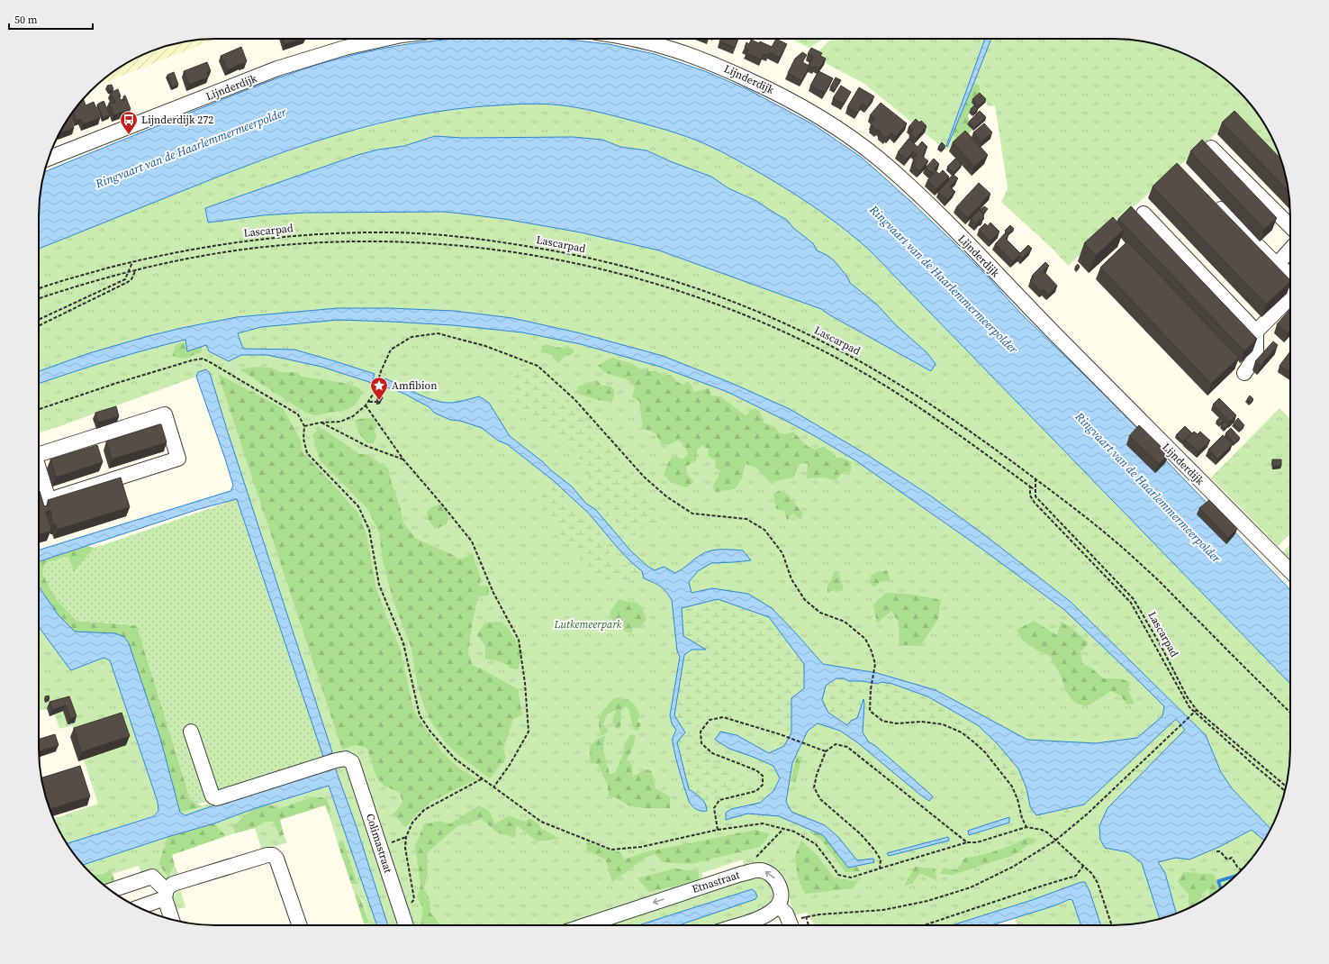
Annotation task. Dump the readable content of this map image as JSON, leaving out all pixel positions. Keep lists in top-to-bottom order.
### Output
{
  "streets": {
    "street": ["Lijnderdijk", "Colimastraat", "Etnastraat"],
    "path": ["Lascarpad"]
  },
  "one_way": ["Etnastraat"],
  "water": ["Ringvaart van de Haarlemmermeerpolder"],
  "parks": ["Lutkemeerpark"],
  "places": {
    "bus stop": ["Lijnderdijk 272"],
    "place": ["Amfibion"]
  },
  "scale_bar": "50 m"
}
